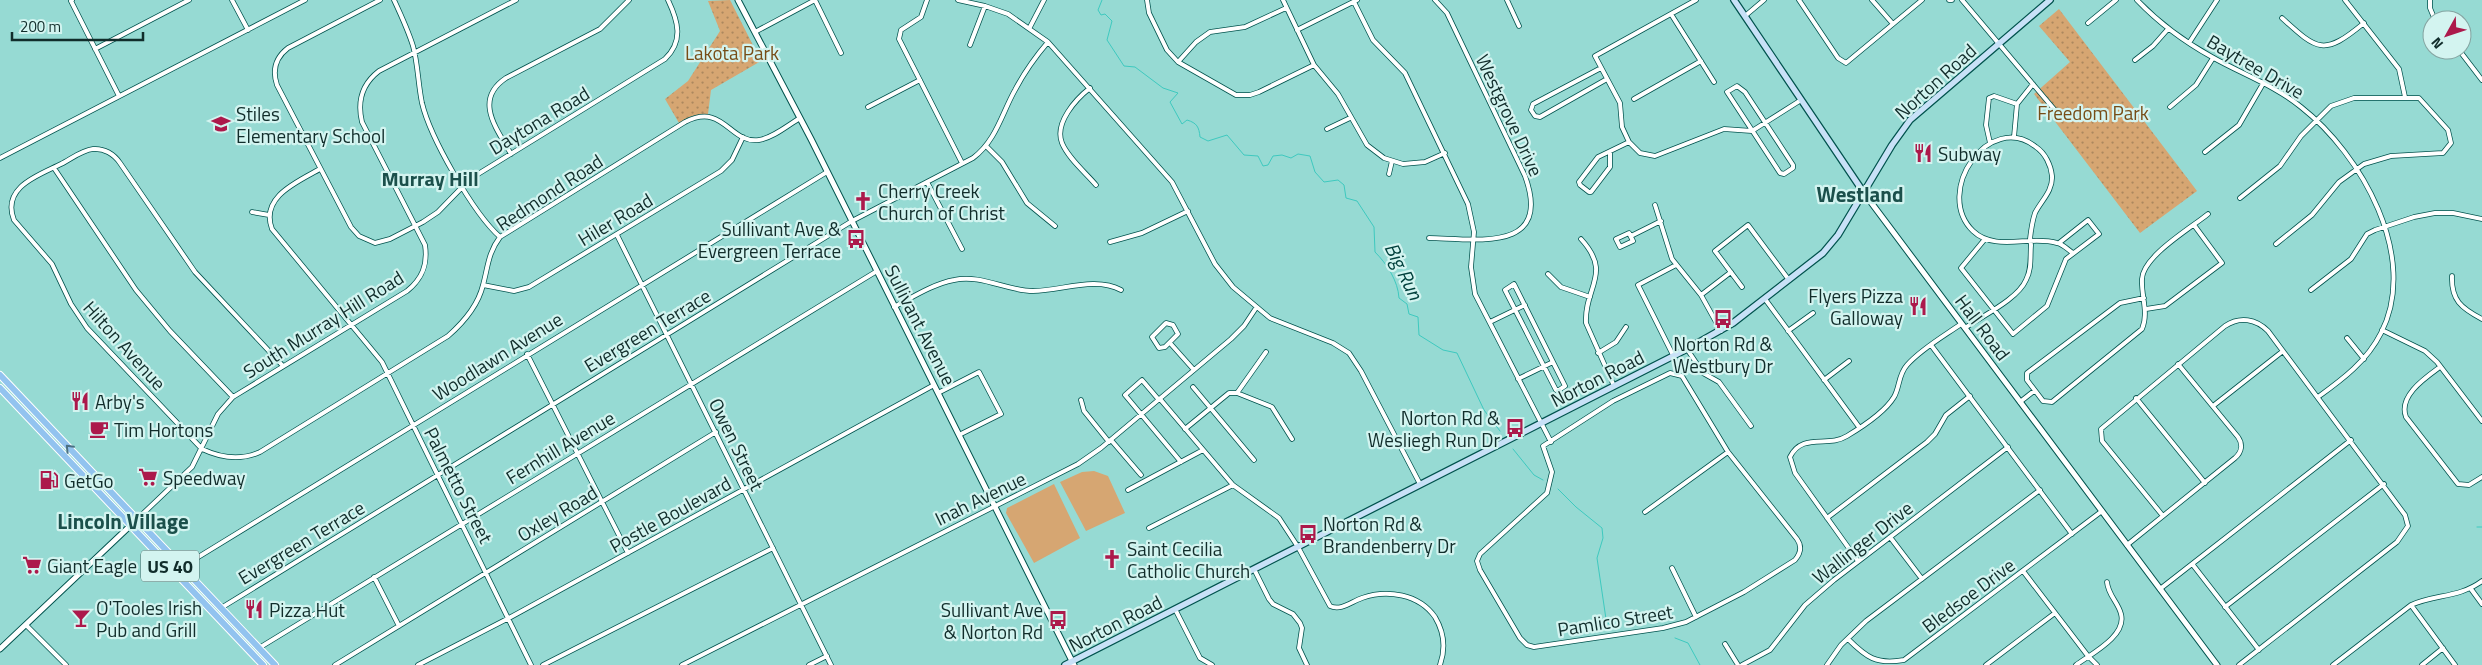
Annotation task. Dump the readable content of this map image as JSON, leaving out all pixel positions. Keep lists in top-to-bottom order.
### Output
{
  "streets": {
    "main road": ["Norton Road", "Hall Road", "US 40"],
    "street": [
      "Baytree Drive",
      "Westgrove Drive",
      "Daytona Road",
      "Redmond Road",
      "Hiler Road",
      "South Murray Hill Road",
      "Sullivant Avenue",
      "Evergreen Terrace",
      "Hilton Avenue",
      "Woodlawn Avenue",
      "Owen Street",
      "Fernhill Avenue",
      "Palmetto Street",
      "Inah Avenue",
      "Oxley Road",
      "Postle Boulevard",
      "Wallinger Drive",
      "Bledsoe Drive",
      "Pamlico Street"
    ]
  },
  "crossings": [
    ["Norton Road", "Sullivant Avenue"],
    ["Norton Road", "Hall Road"],
    ["Daytona Road", "South Murray Hill Road"],
    ["Redmond Road", "Hiler Road"],
    ["Redmond Road", "South Murray Hill Road"],
    ["Redmond Road", "Hilton Avenue"],
    ["Redmond Road", "Palmetto Street"],
    ["Hiler Road", "Owen Street"],
    ["South Murray Hill Road", "Hilton Avenue"],
    ["South Murray Hill Road", "Palmetto Street"],
    ["South Murray Hill Road", "US 40"],
    ["Sullivant Avenue", "Evergreen Terrace"],
    ["Sullivant Avenue", "Woodlawn Avenue"],
    ["Sullivant Avenue", "Fernhill Avenue"],
    ["Sullivant Avenue", "Inah Avenue"],
    ["Sullivant Avenue", "Postle Boulevard"],
    ["Hall Road", "Bledsoe Drive"],
    ["Evergreen Terrace", "Owen Street"],
    ["Evergreen Terrace", "Palmetto Street"],
    ["Evergreen Terrace", "US 40"],
    ["Woodlawn Avenue", "Owen Street"],
    ["Woodlawn Avenue", "Palmetto Street"],
    ["Woodlawn Avenue", "US 40"],
    ["Owen Street", "Fernhill Avenue"],
    ["Owen Street", "Inah Avenue"],
    ["Owen Street", "Oxley Road"],
    ["Owen Street", "Postle Boulevard"],
    ["Fernhill Avenue", "Palmetto Street"],
    ["Fernhill Avenue", "US 40"],
    ["Palmetto Street", "Oxley Road"],
    ["Palmetto Street", "Postle Boulevard"]
  ],
  "districts": ["Murray Hill", "Westland", "Lincoln Village"],
  "water": ["Big Run"],
  "parks": ["Lakota Park", "Freedom Park"],
  "places": {
    "school or university": ["Stiles Elementary School"],
    "restaurant": [
      "Subway",
      "Flyers Pizza Galloway",
      "Arby's",
      "Pizza Hut"
    ],
    "church": ["Cherry Creek Church of Christ", "Saint Cecilia Catholic Church"],
    "bus stop": [
      "Sullivant Ave & Evergreen Terrace",
      "Norton Rd & Westbury Dr",
      "Norton Rd & Wesliegh Run Dr",
      "Norton Rd & Brandenberry Dr",
      "Sullivant Ave & Norton Rd"
    ],
    "cafe": ["Tim Hortons"],
    "supermarket": ["Speedway", "Giant Eagle"],
    "fuel station": ["GetGo"],
    "bar": ["O'Tooles Irish Pub and Grill"]
  },
  "scale_bar": "200 m",
  "north": "bottom left"
}
